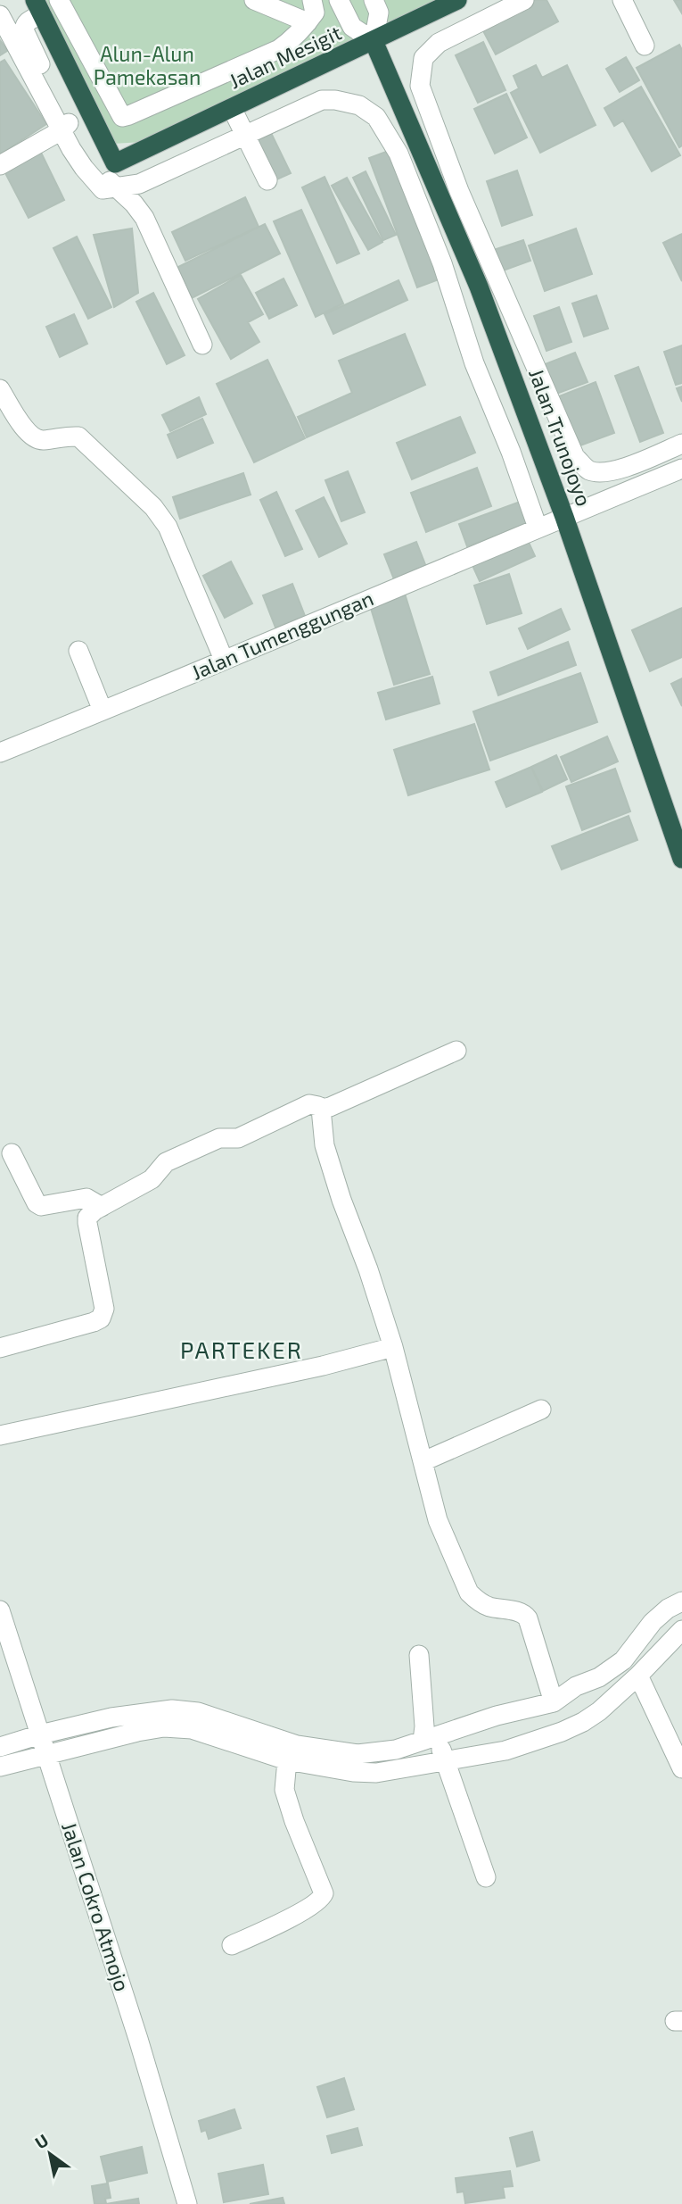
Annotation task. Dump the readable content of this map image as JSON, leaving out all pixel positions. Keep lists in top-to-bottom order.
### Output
{
  "streets": {
    "highway": ["Jalan Mesigit", "Jalan Trunojoyo"],
    "street": ["Jalan Tumenggungan", "Jalan Cokro Atmojo"]
  },
  "crossings": [
    ["Jalan Mesigit", "Jalan Trunojoyo"],
    ["Jalan Trunojoyo", "Jalan Tumenggungan"]
  ],
  "districts": ["PARTEKER"],
  "parks": ["Alun-Alun Pamekasan"],
  "north": "top left"
}
